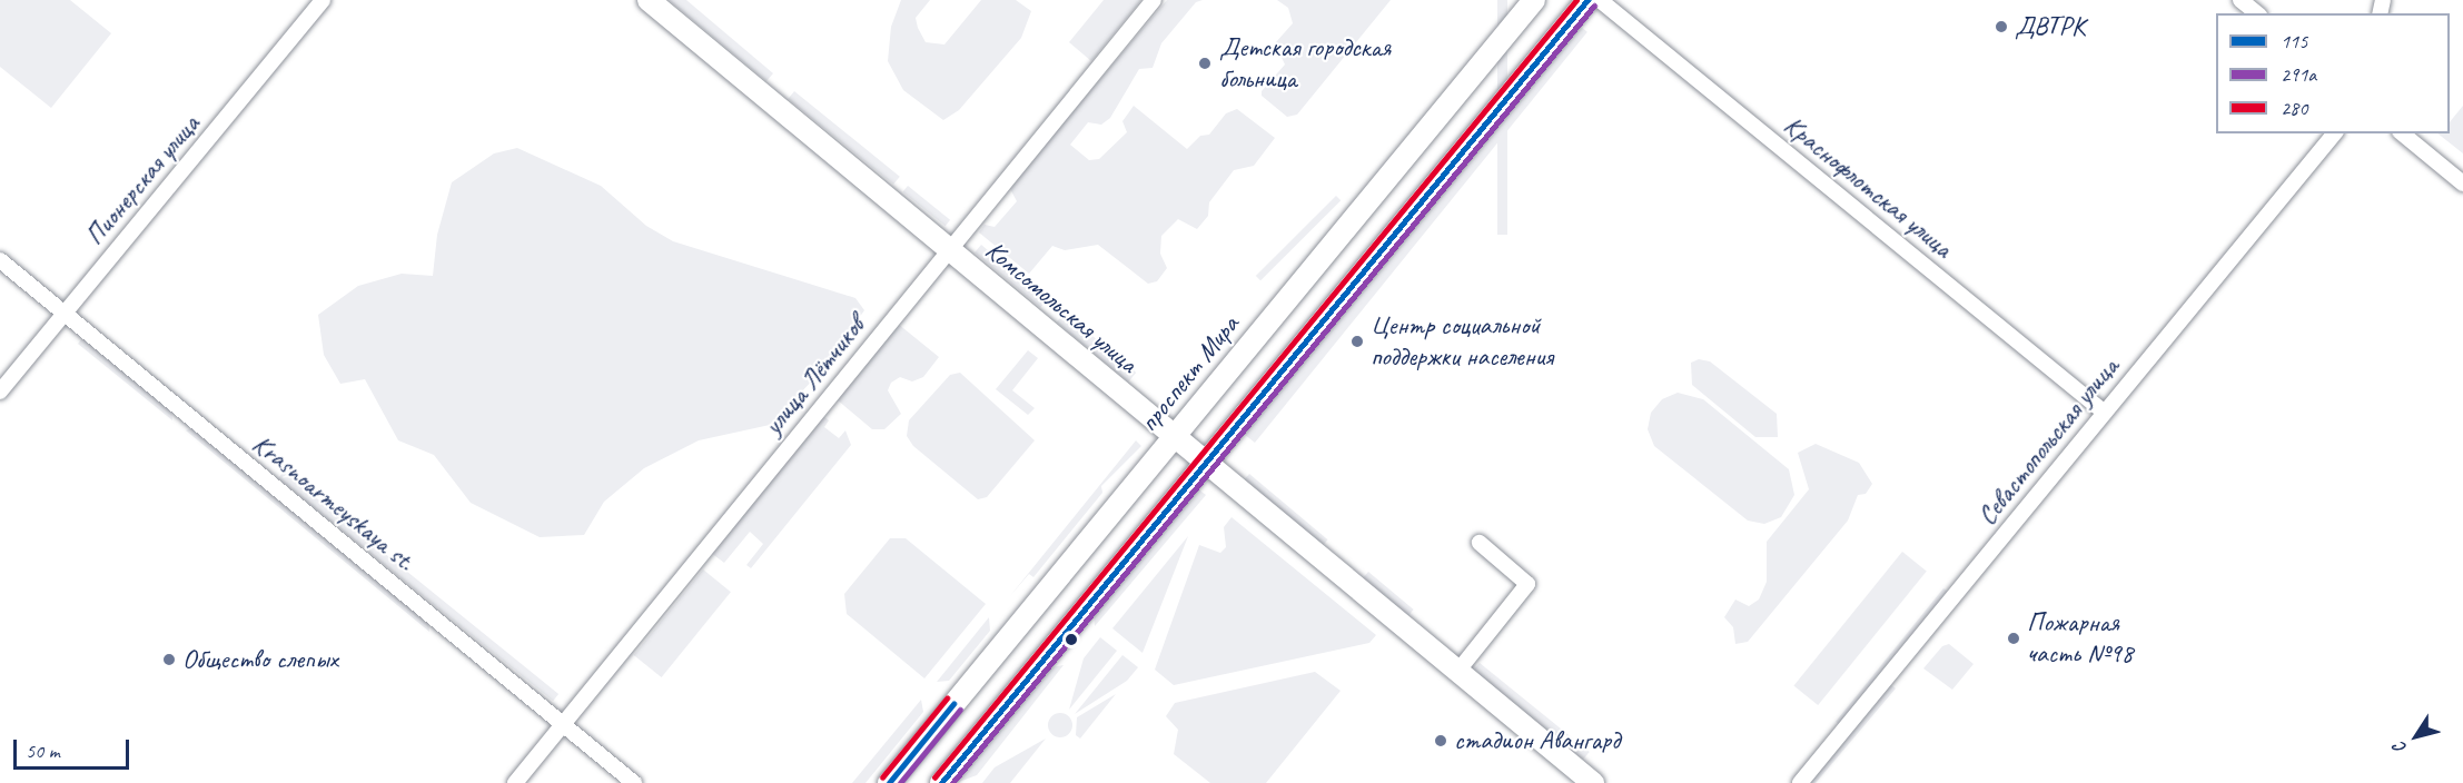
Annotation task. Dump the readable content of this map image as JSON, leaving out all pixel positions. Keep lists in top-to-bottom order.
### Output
{
  "streets": {
    "main road": ["Комсомольская улица", "проспект Мира"],
    "street": [
      "Пионерская улица",
      "Краснофлотская улица",
      "улица Лётчиков",
      "Севастопольская улица",
      "Krasnoarmeyskaya st."
    ]
  },
  "crossings": [
    ["Пионерская улица", "Krasnoarmeyskaya st."],
    ["Краснофлотская улица", "Севастопольская улица"],
    ["Комсомольская улица", "проспект Мира"],
    ["Комсомольская улица", "улица Лётчиков"],
    ["улица Лётчиков", "Krasnoarmeyskaya st."]
  ],
  "places": [
    "ДВТРК",
    "Детская городская больница",
    "Центр социальной поддержки населения",
    "Пожарная часть №98",
    "Общество слепых",
    "стадион Авангард"
  ],
  "lines": ["transit line 115", "transit line 280", "transit line 291а"],
  "legend": ["115", "291а", "280"],
  "scale_bar": "50 m",
  "north": "bottom left"
}
